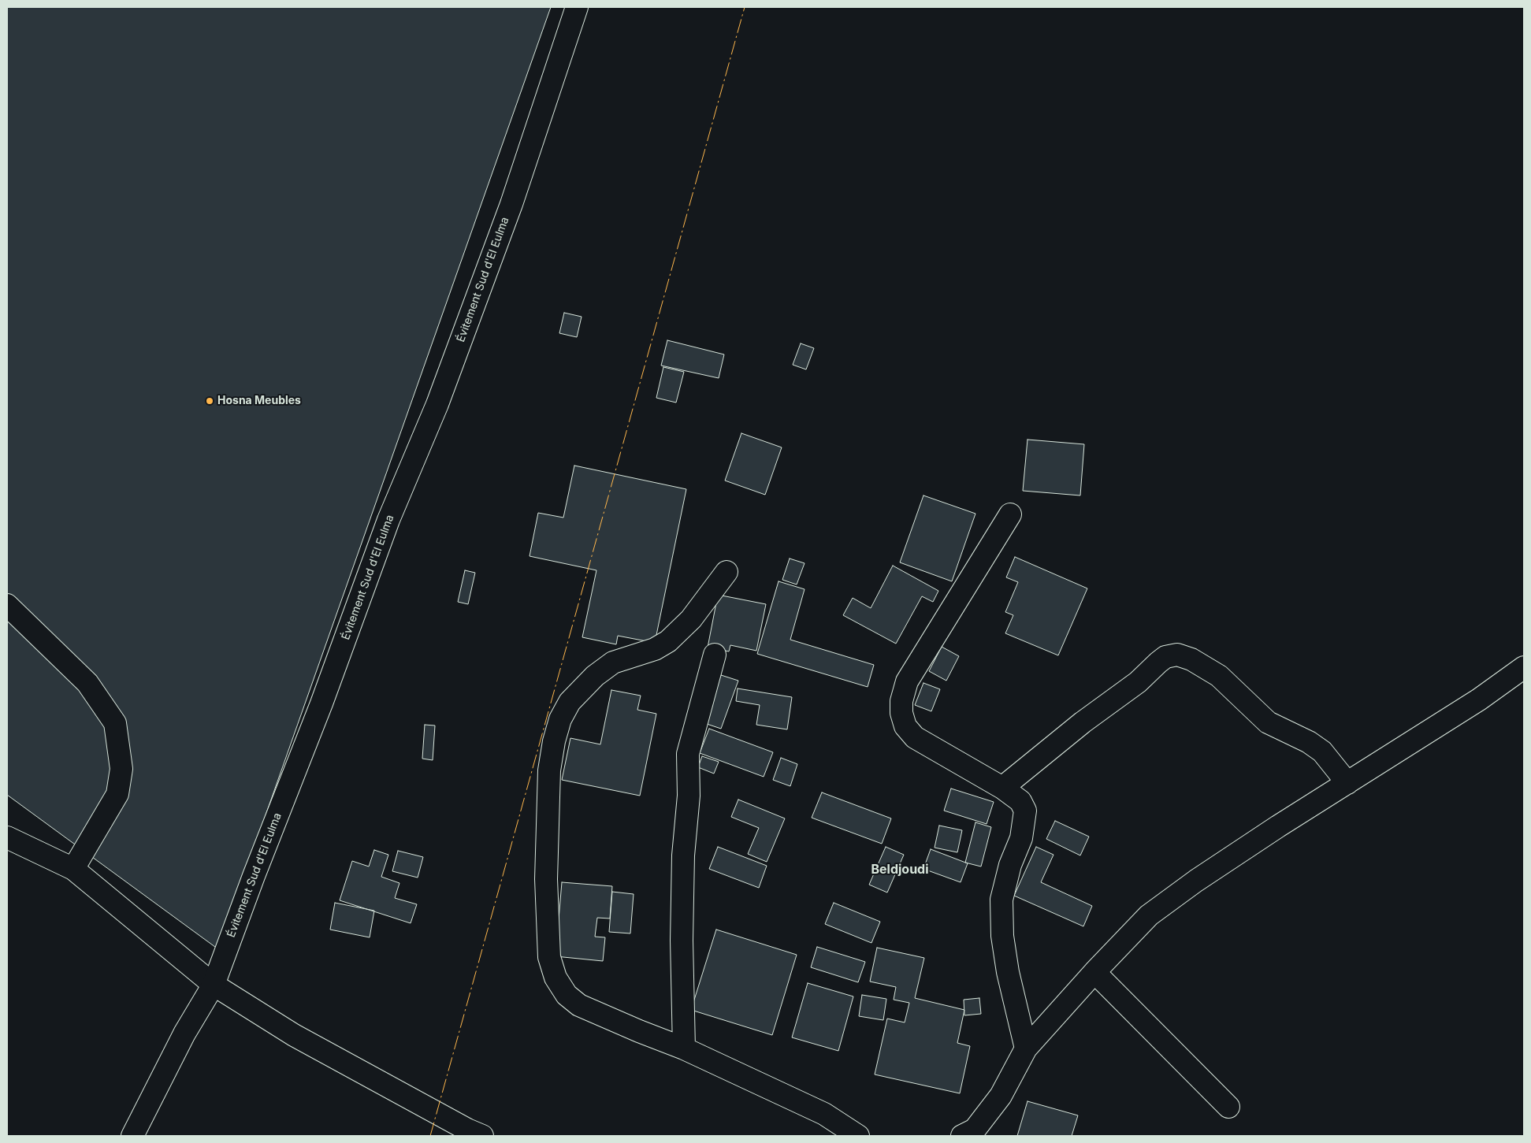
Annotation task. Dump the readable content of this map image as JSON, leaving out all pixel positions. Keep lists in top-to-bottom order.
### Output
{
  "streets": {
    "street": ["Évitement Sud d'El Eulma"]
  },
  "districts": ["Beldjoudi"],
  "places": ["Hosna Meubles"]
}
